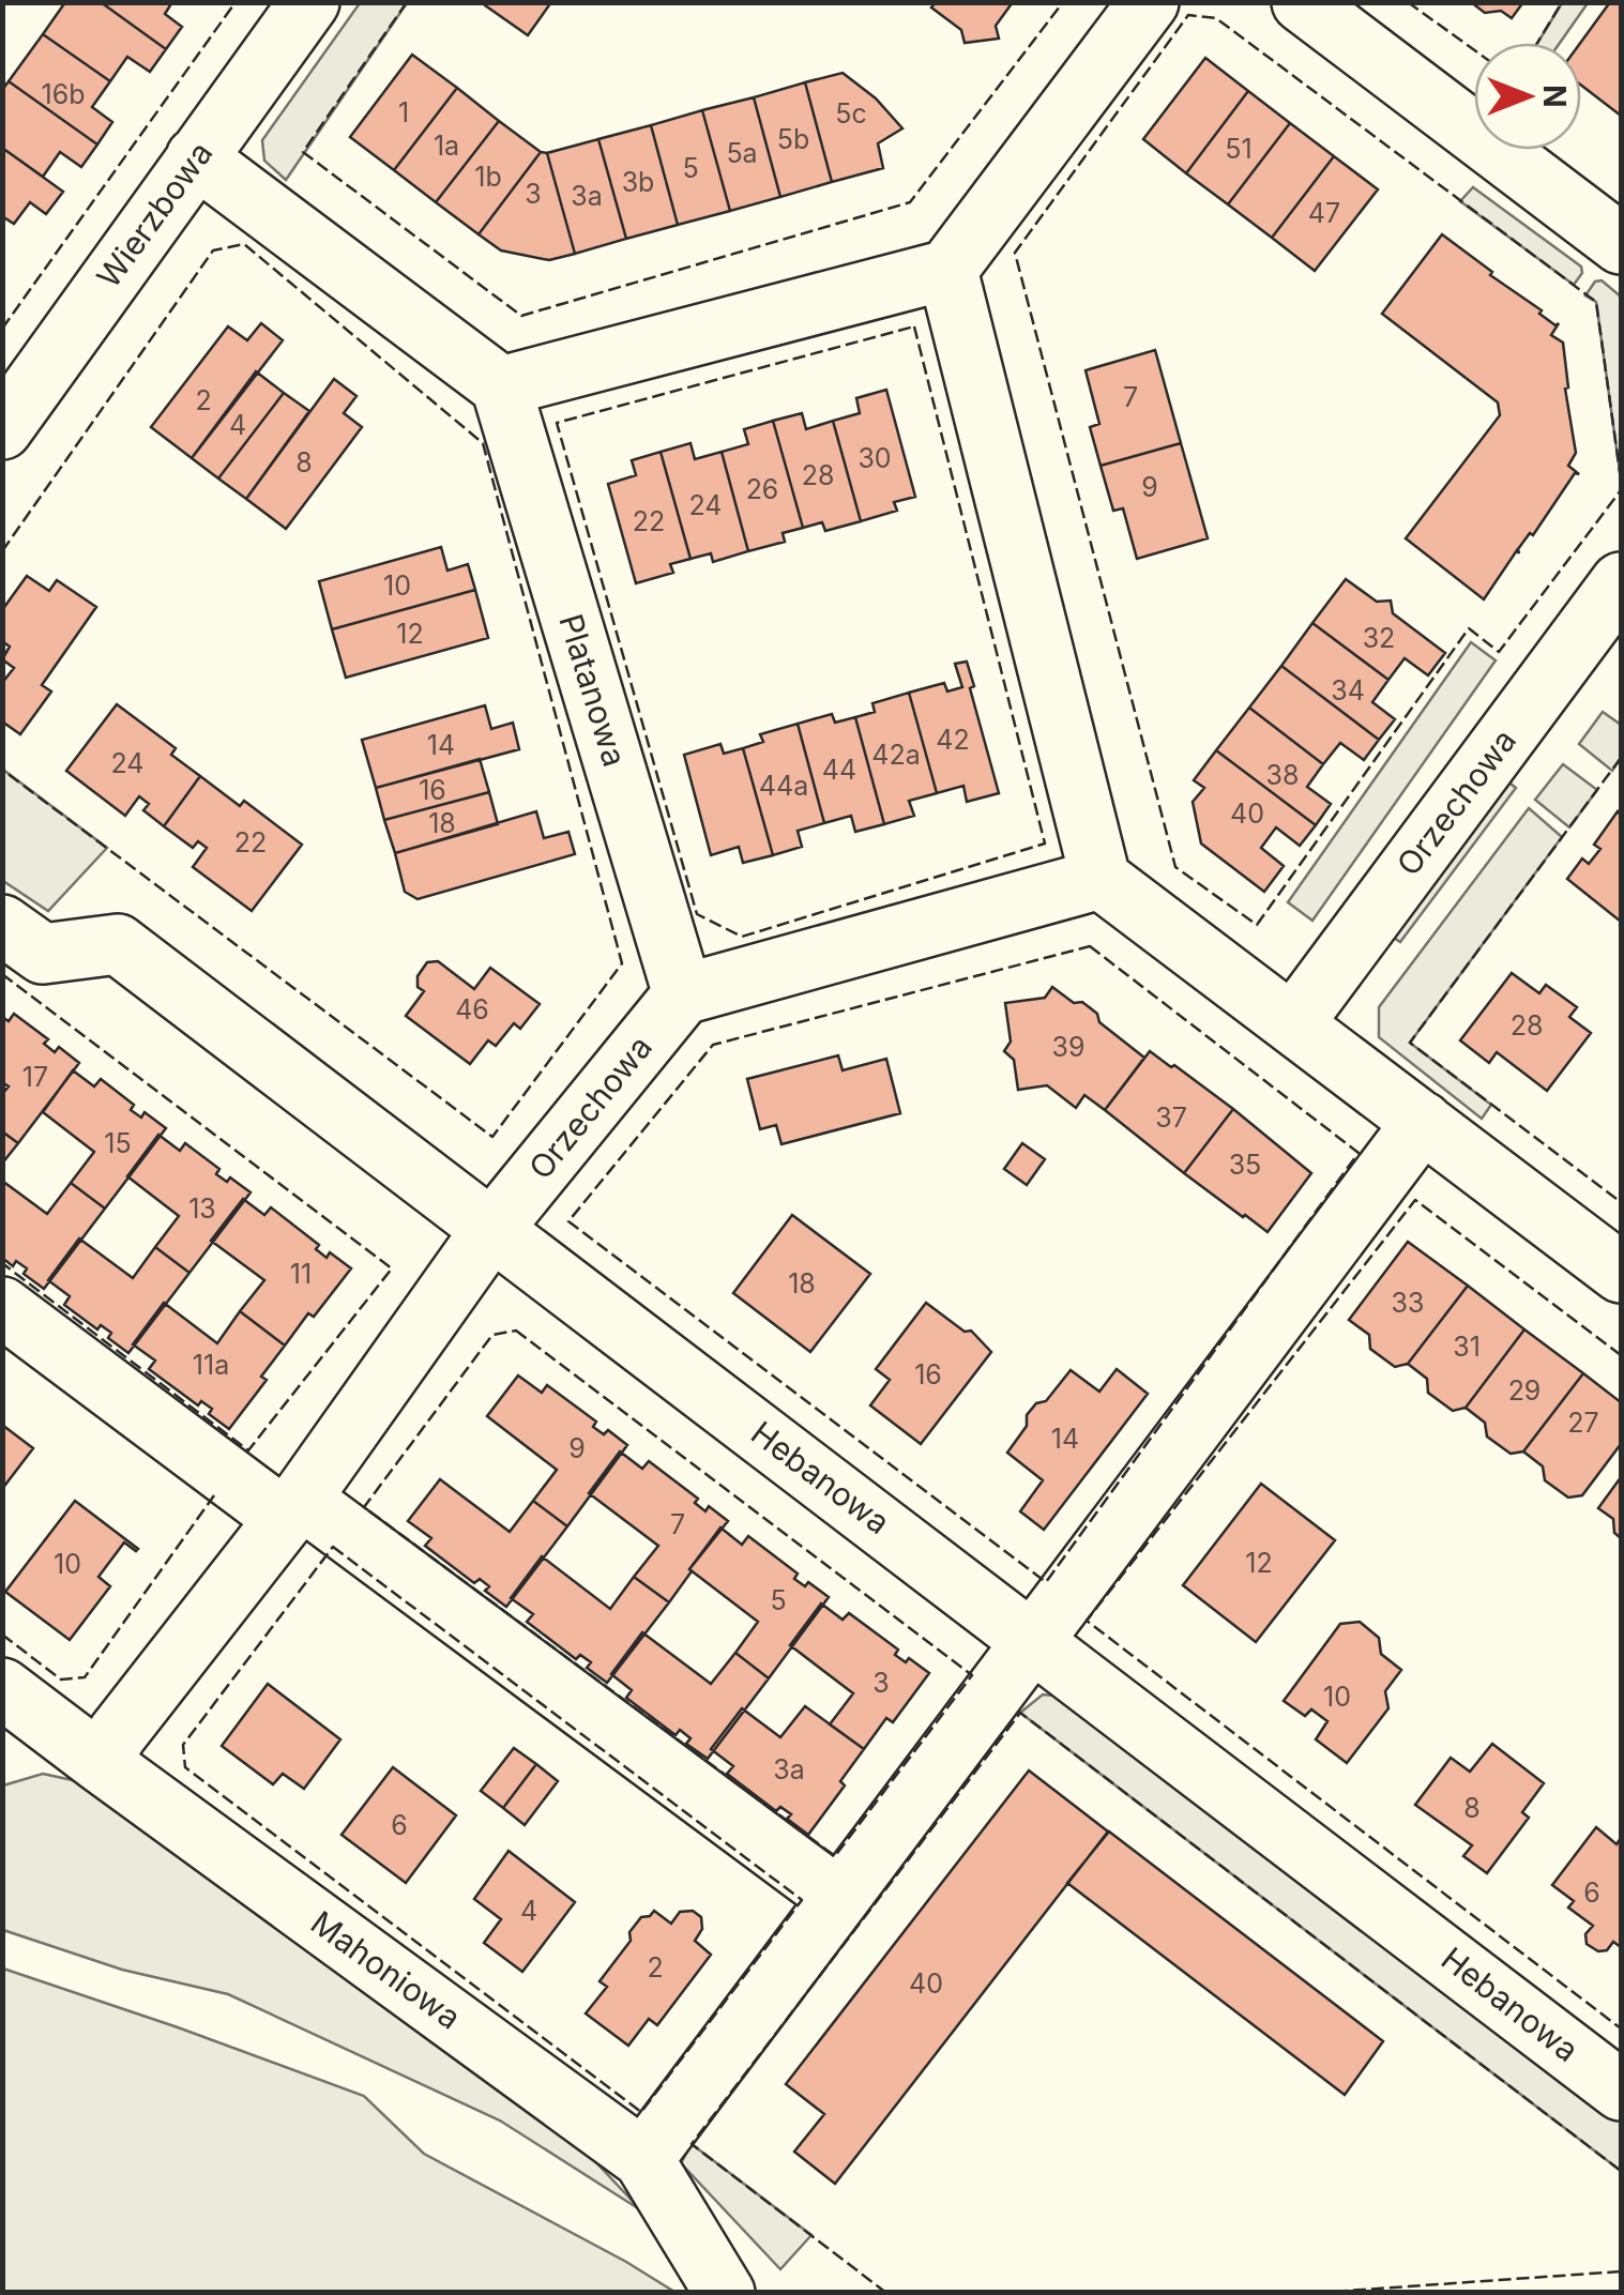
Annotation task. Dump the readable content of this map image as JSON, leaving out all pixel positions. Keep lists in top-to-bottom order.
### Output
{
  "streets": {
    "street": [
      "Wierzbowa",
      "Platanowa",
      "Orzechowa",
      "Hebanowa",
      "Mahoniowa"
    ]
  },
  "crossings": [
    ["Platanowa", "Orzechowa"],
    ["Orzechowa", "Hebanowa"],
    ["Orzechowa", "Mahoniowa"]
  ],
  "house_numbers": [
    "16b",
    "1",
    "5c",
    "5b",
    "1a",
    "51",
    "5a",
    "5",
    "1b",
    "3b",
    "3",
    "3a",
    "47",
    "7",
    "2",
    "4",
    "30",
    "8",
    "28",
    "9",
    "26",
    "24",
    "22",
    "10",
    "12",
    "32",
    "34",
    "42",
    "14",
    "42a",
    "24",
    "44",
    "38",
    "44a",
    "16",
    "40",
    "18",
    "22",
    "46",
    "28",
    "39",
    "17",
    "37",
    "15",
    "35",
    "13",
    "11",
    "18",
    "33",
    "31",
    "11a",
    "16",
    "29",
    "27",
    "14",
    "9",
    "7",
    "12",
    "10",
    "5",
    "3",
    "10",
    "3a",
    "8",
    "6",
    "6",
    "4",
    "2",
    "40"
  ],
  "north": "right"
}
